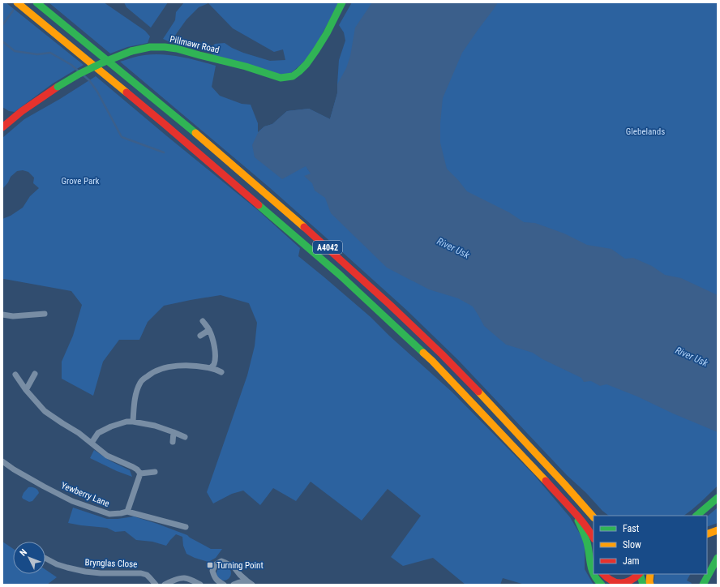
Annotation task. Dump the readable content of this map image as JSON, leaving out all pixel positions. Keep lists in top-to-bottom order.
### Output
{
  "streets": {
    "main road": ["Pillmawr Road", "A4042"],
    "street": ["Yewberry Lane", "Brynglas Close"]
  },
  "water": ["River Usk"],
  "parks": ["Glebelands", "Grove Park"],
  "places": {
    "transit": ["Turning Point"]
  },
  "legend": ["Fast", "Slow", "Jam"],
  "north": "top left"
}
